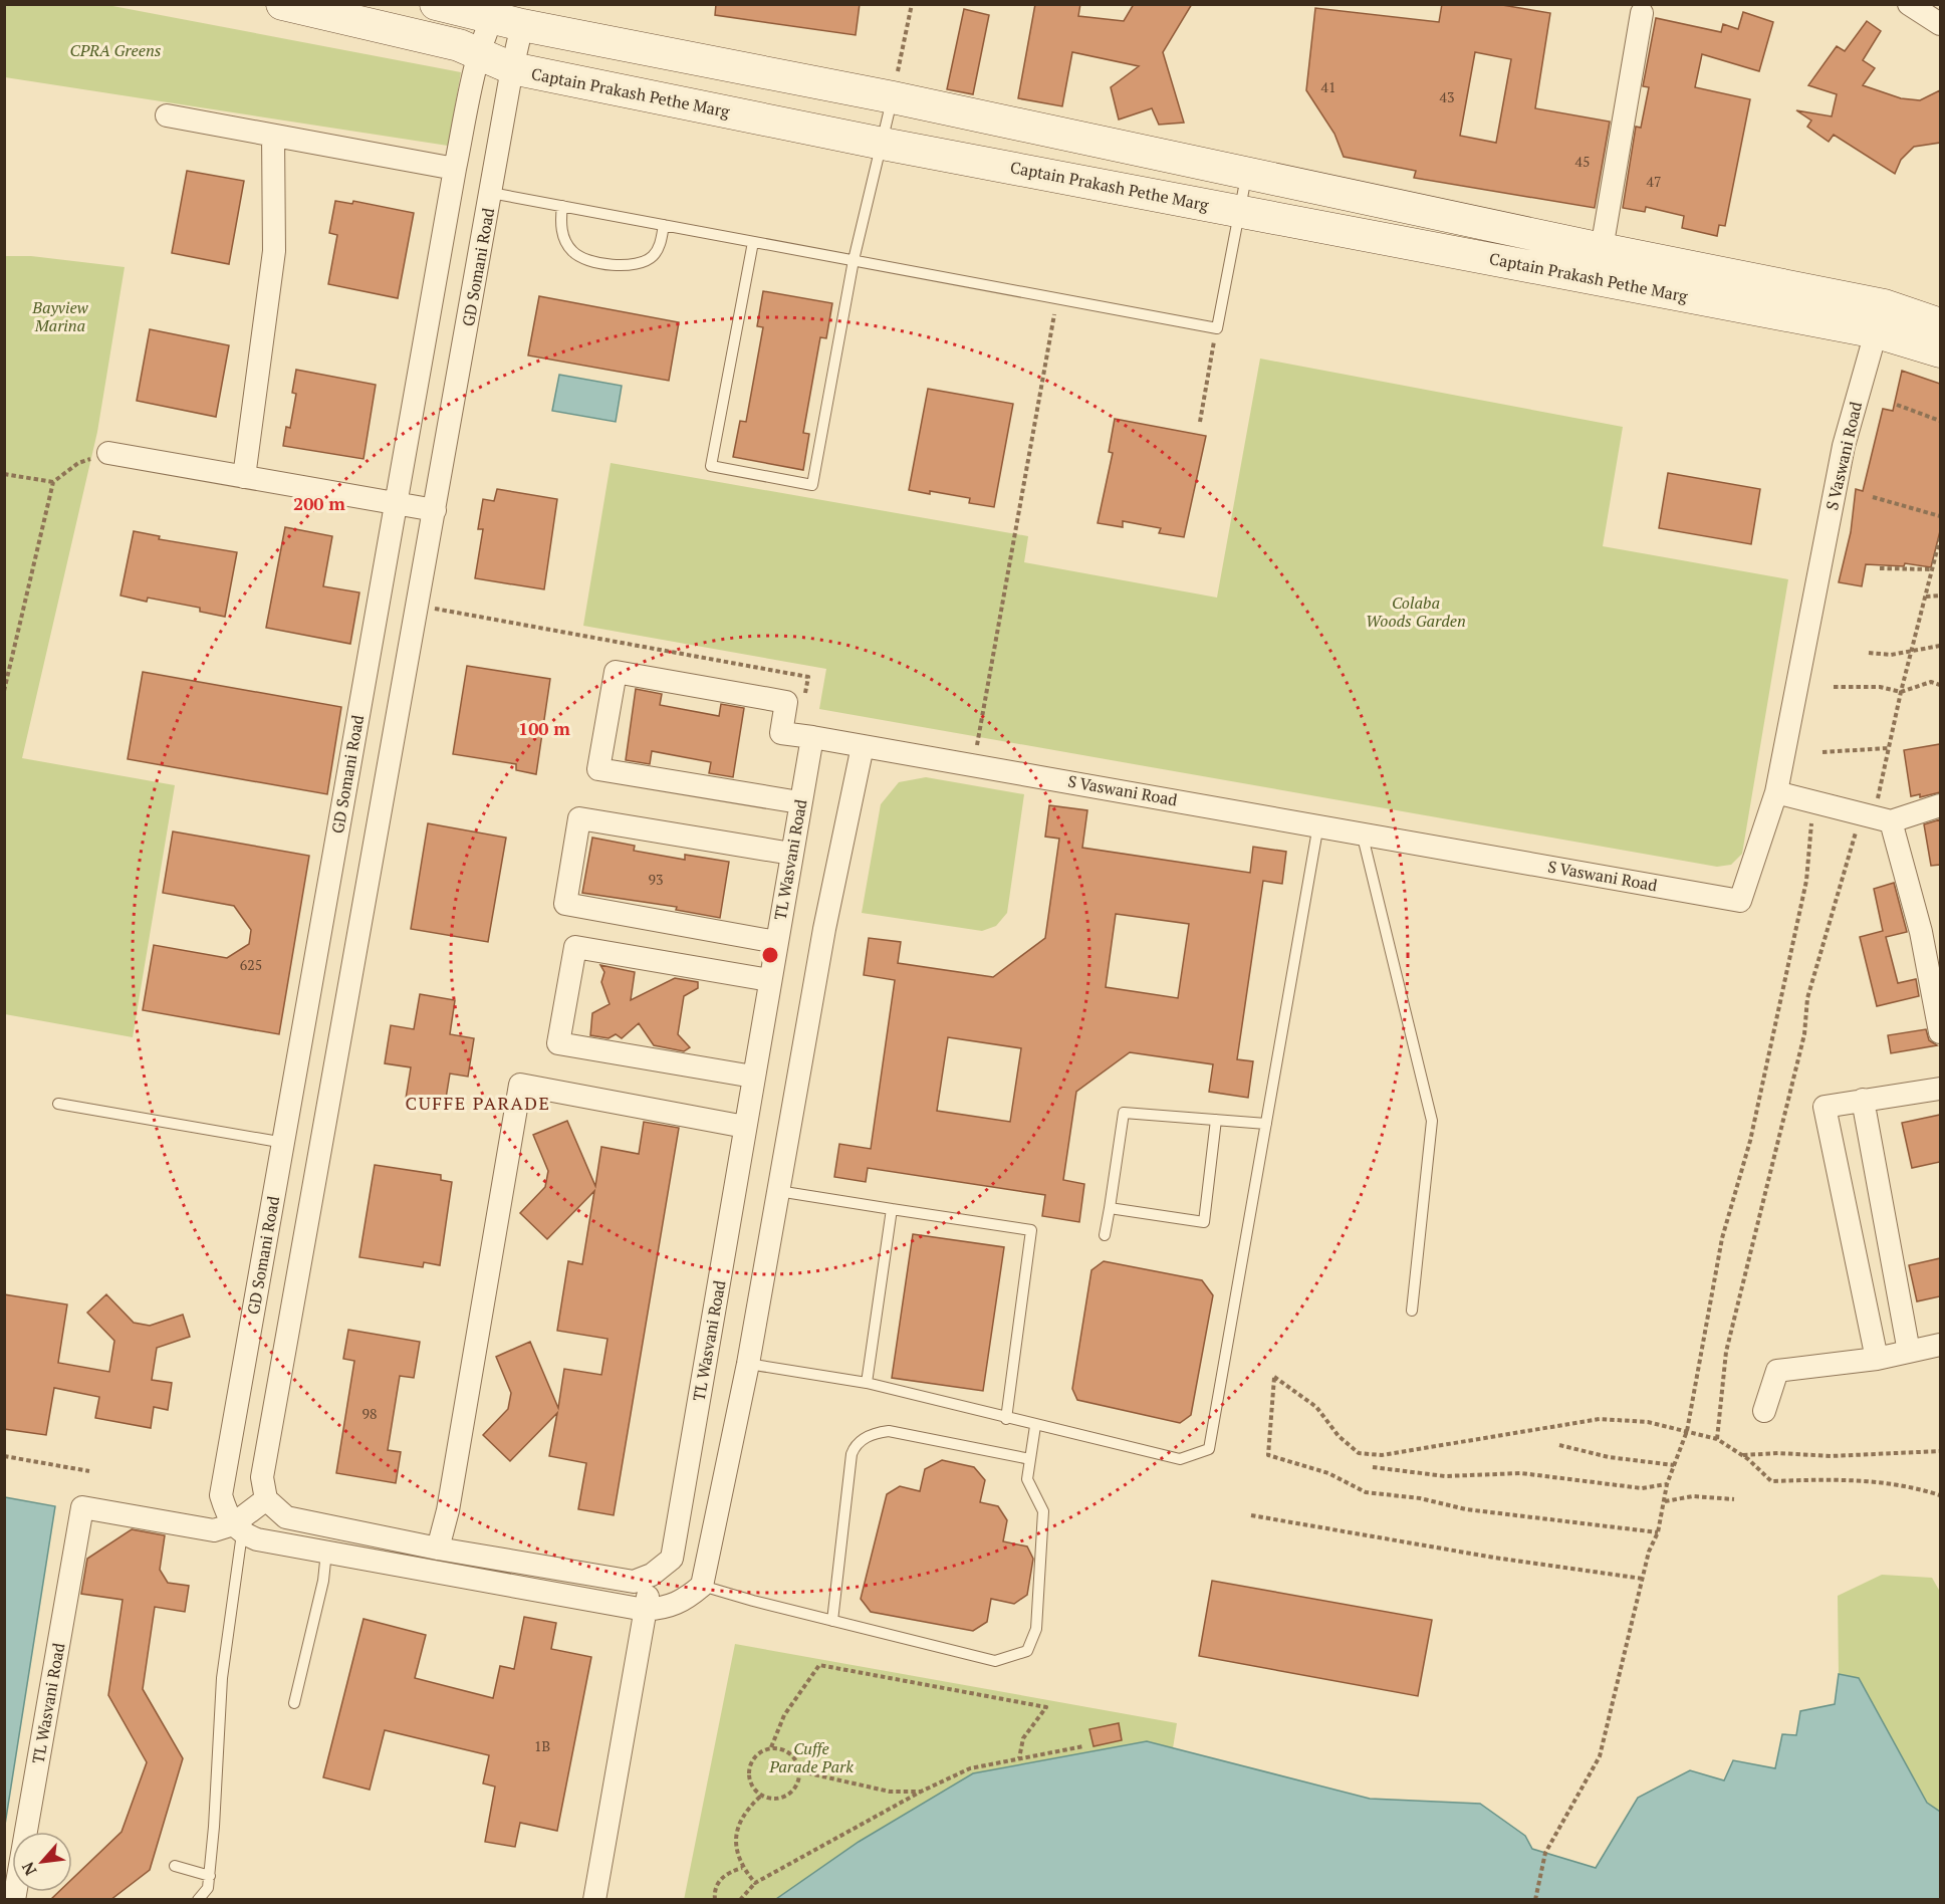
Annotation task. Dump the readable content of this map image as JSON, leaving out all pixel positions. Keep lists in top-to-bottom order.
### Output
{
  "streets": {
    "main road": ["Captain Prakash Pethe Marg"],
    "street": ["GD Somani Road", "S Vaswani Road", "TL Wasvani Road"]
  },
  "crossings": [
    ["Captain Prakash Pethe Marg", "GD Somani Road"],
    ["Captain Prakash Pethe Marg", "S Vaswani Road"],
    ["GD Somani Road", "TL Wasvani Road"]
  ],
  "districts": ["CUFFE PARADE"],
  "parks": [
    "CPRA Greens",
    "Bayview Marina",
    "Colaba Woods Garden",
    "Cuffe Parade Park"
  ],
  "house_numbers": [
    "41",
    "43",
    "45",
    "47",
    "93",
    "625",
    "98",
    "1B"
  ],
  "north": "bottom left",
  "rings": ["200 m", "100 m"]
}
